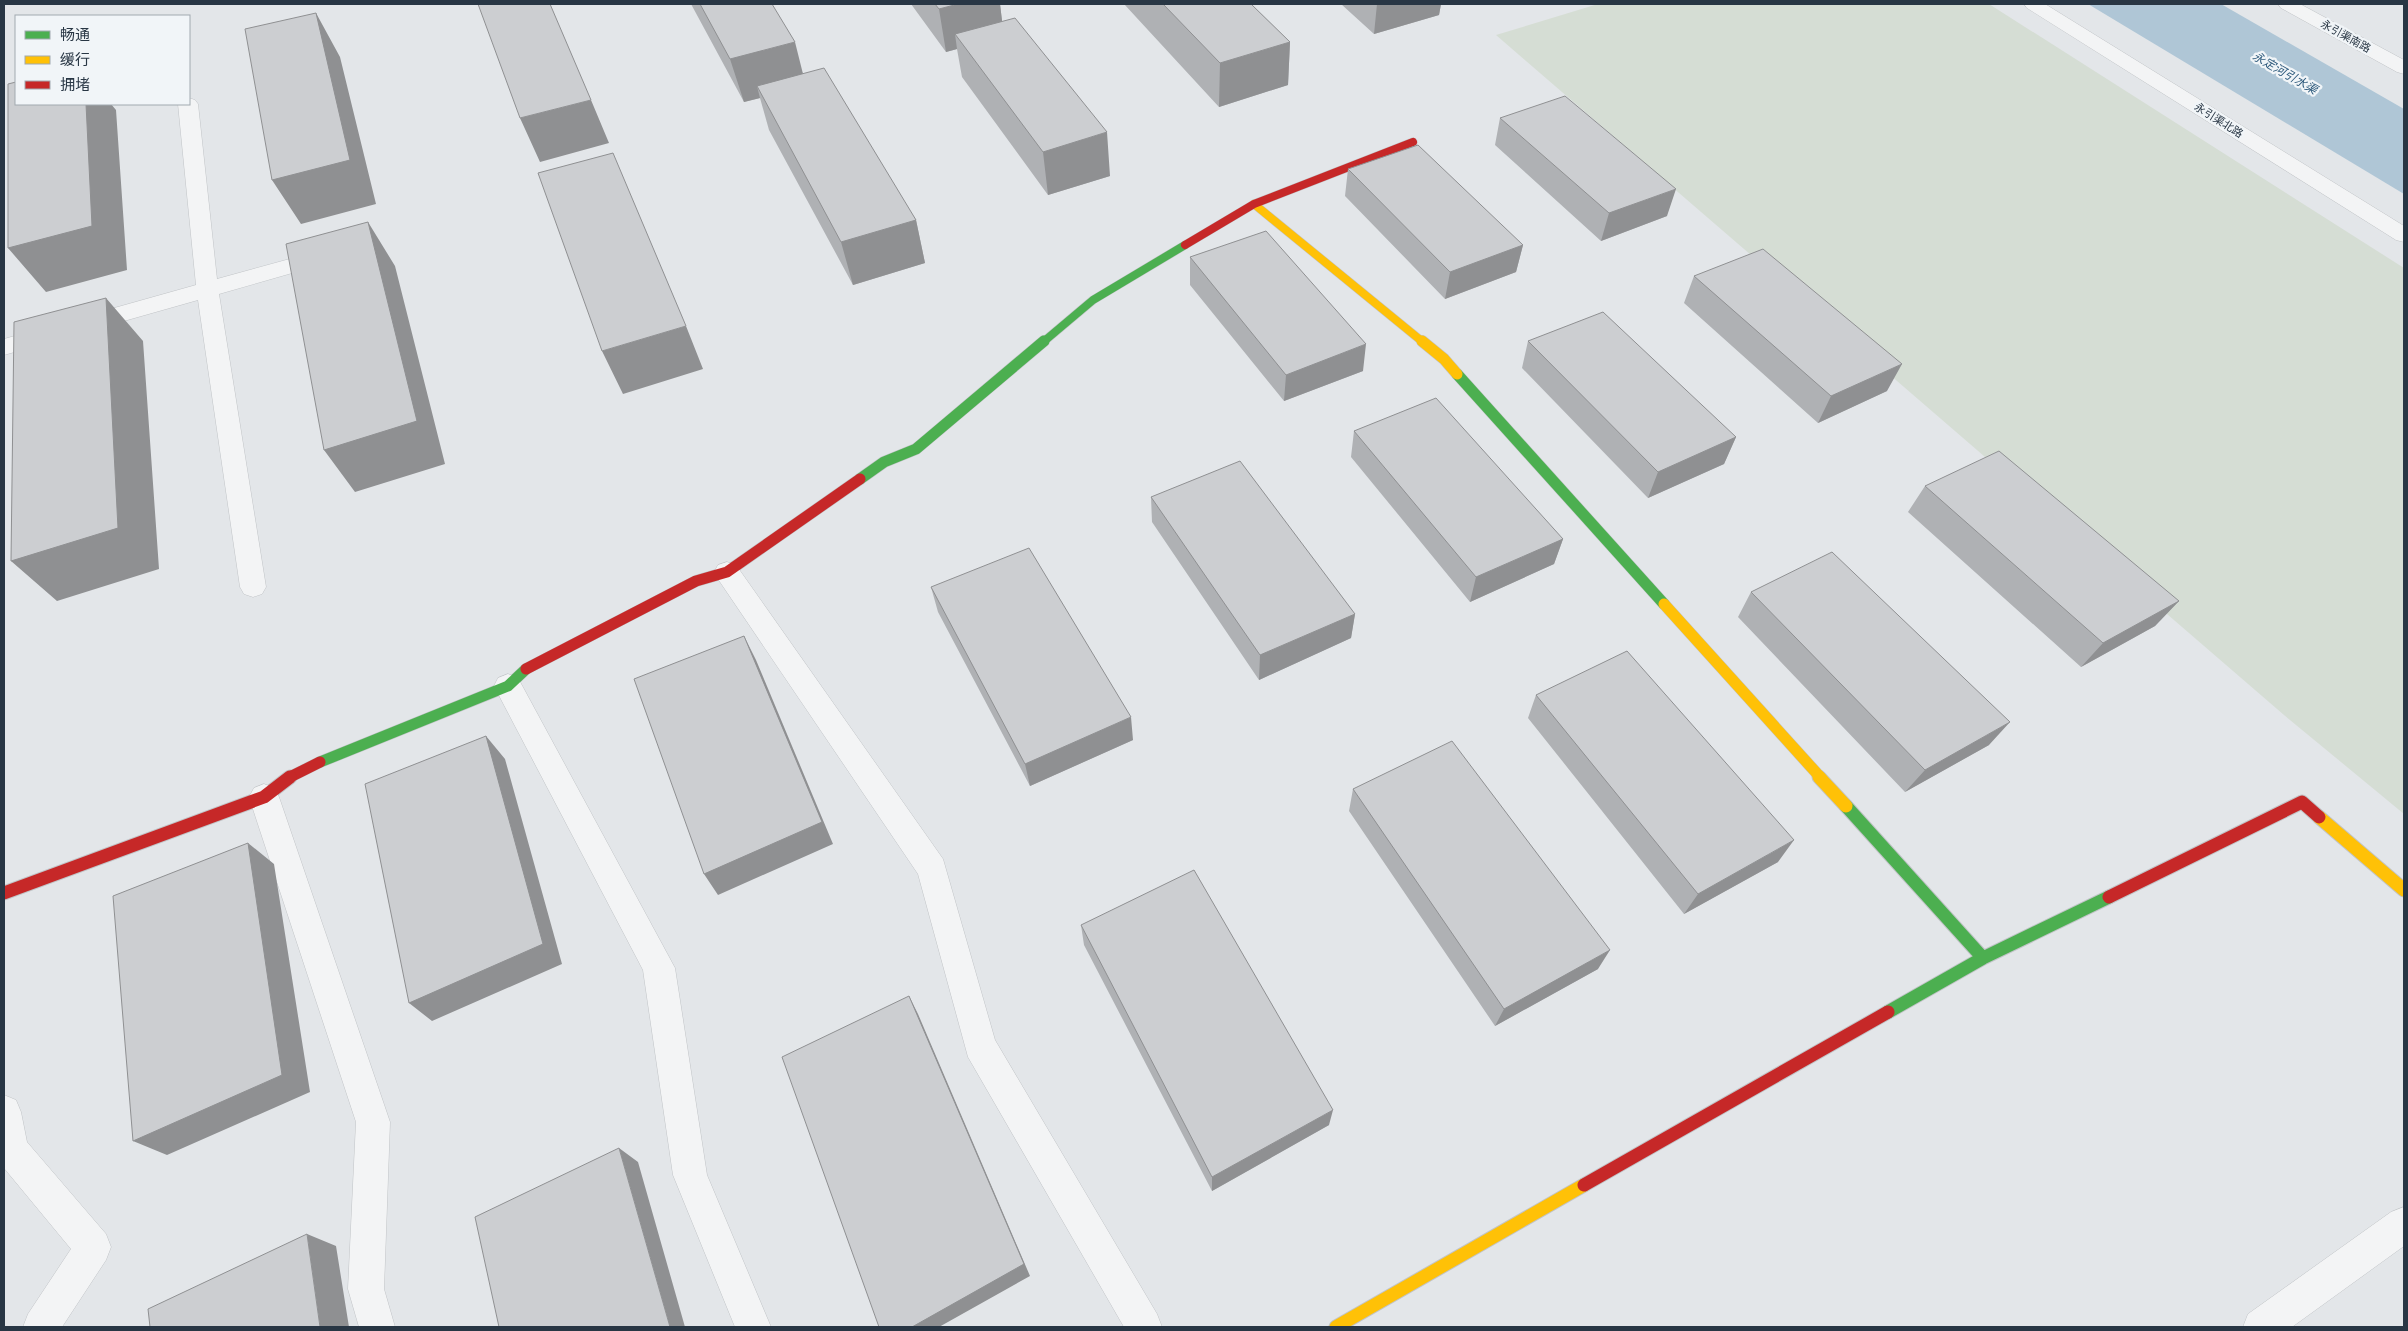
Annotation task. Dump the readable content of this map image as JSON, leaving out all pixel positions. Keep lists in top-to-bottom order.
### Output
{
  "streets": {
    "street": ["永引渠南路", "永引渠北路"]
  },
  "water": ["永定河引水渠"],
  "legend": ["畅通", "缓行", "拥堵"]
}
